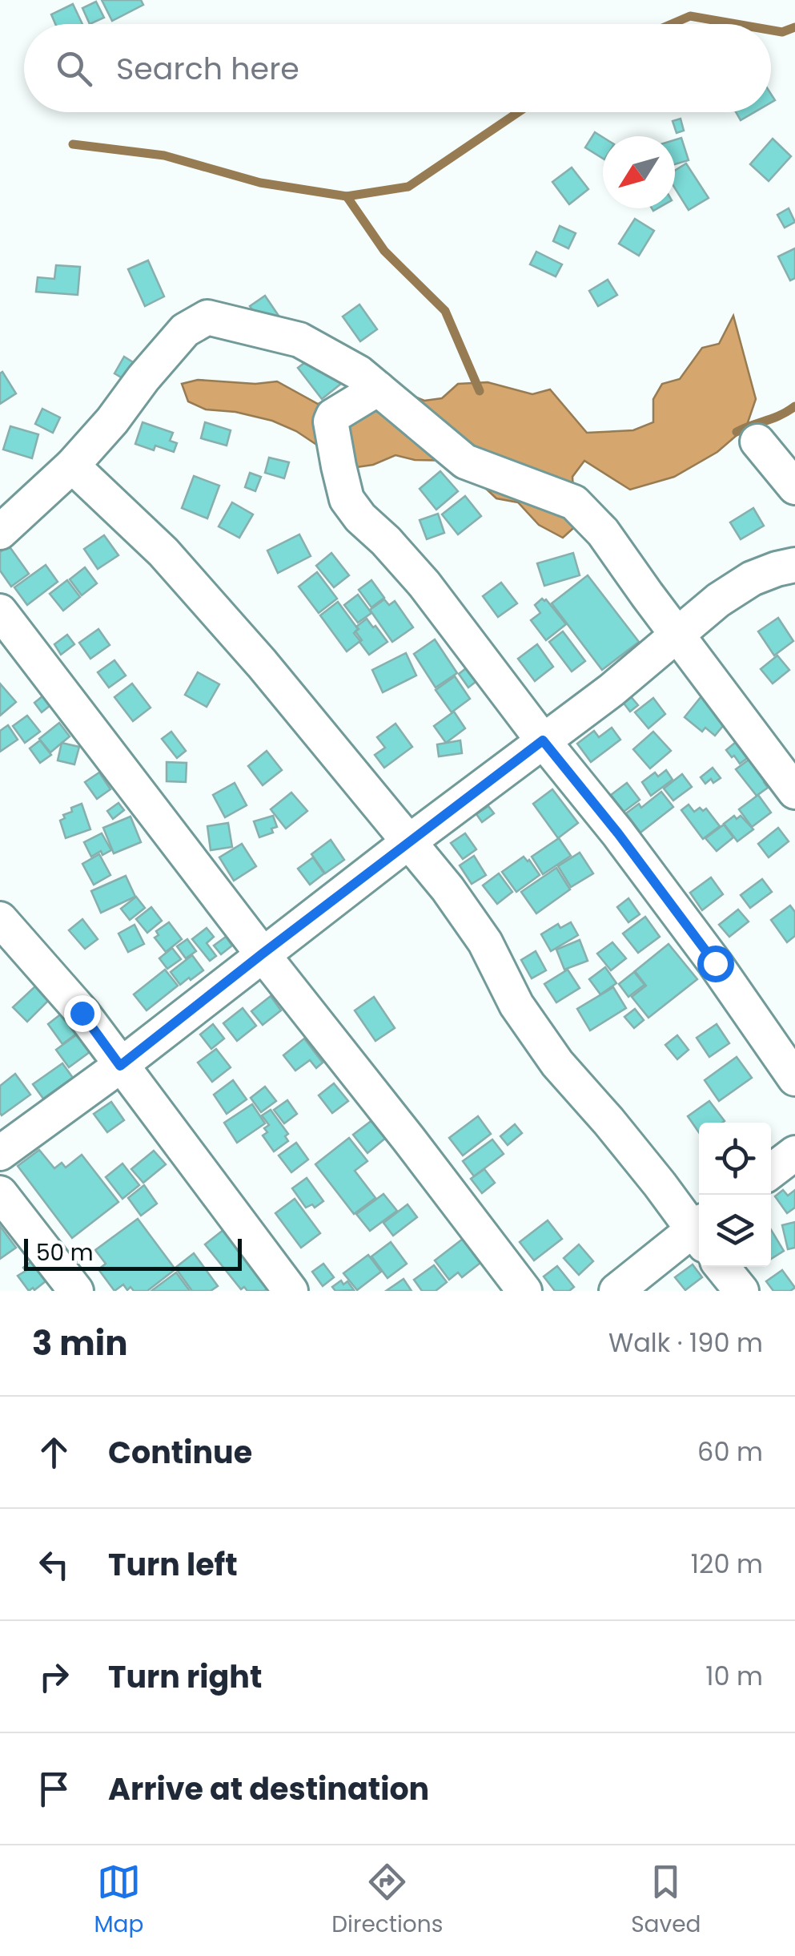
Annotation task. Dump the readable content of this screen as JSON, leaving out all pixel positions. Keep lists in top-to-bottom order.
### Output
{
  "scale_bar": "50 m",
  "north": "bottom left",
  "page": {
    "search": "Search here",
    "scale": "50 m",
    "heading": ["3 min", "Walk · 190 m"],
    "list": [
      ["Continue", "60 m"],
      ["Turn left", "120 m"],
      ["Turn right", "10 m"],
      "Arrive at destination"
    ],
    "nav": ["Map", "Directions", "Saved"]
  }
}
